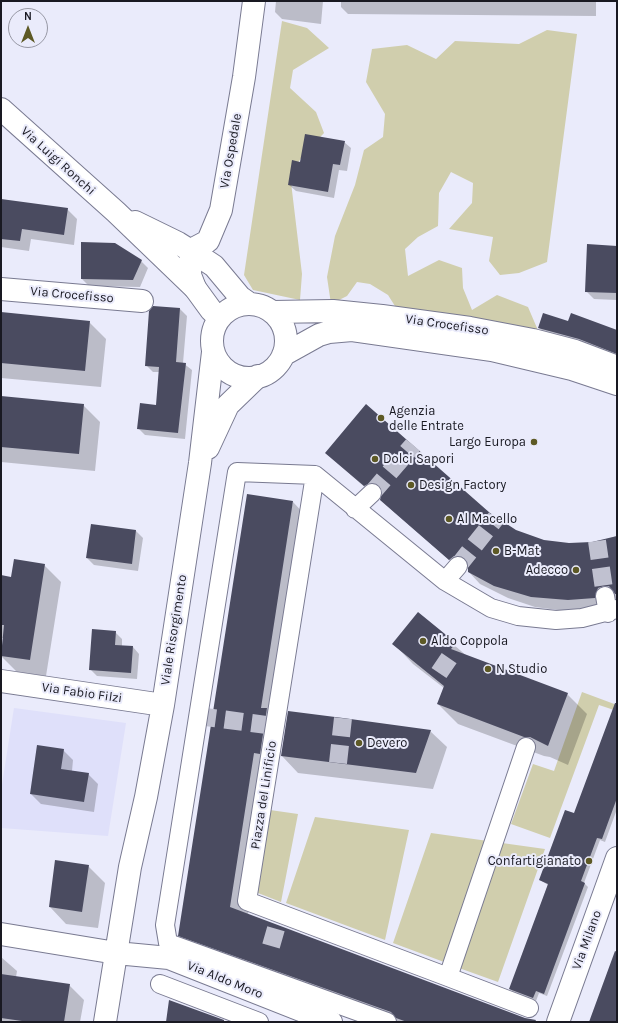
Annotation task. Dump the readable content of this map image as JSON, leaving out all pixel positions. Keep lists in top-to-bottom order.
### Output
{
  "streets": {
    "street": [
      "Via Ospedale",
      "Via Luigi Ronchi",
      "Via Crocefisso",
      "Viale Risorgimento",
      "Via Fabio Filzi",
      "Piazza del Linificio",
      "Via Milano",
      "Via Aldo Moro"
    ]
  },
  "crossings": [
    ["Via Ospedale", "Via Luigi Ronchi"],
    ["Via Luigi Ronchi", "Via Crocefisso"],
    ["Via Luigi Ronchi", "Viale Risorgimento"],
    ["Via Crocefisso", "Viale Risorgimento"],
    ["Viale Risorgimento", "Via Fabio Filzi"],
    ["Viale Risorgimento", "Via Aldo Moro"]
  ],
  "places": [
    "Agenzia delle Entrate",
    "Largo Europa",
    "Dolci Sapori",
    "Design Factory",
    "Al Macello",
    "B-Mat",
    "Adecco",
    "Aldo Coppola",
    "N Studio",
    "Devero",
    "Confartigianato"
  ],
  "north": "top"
}
